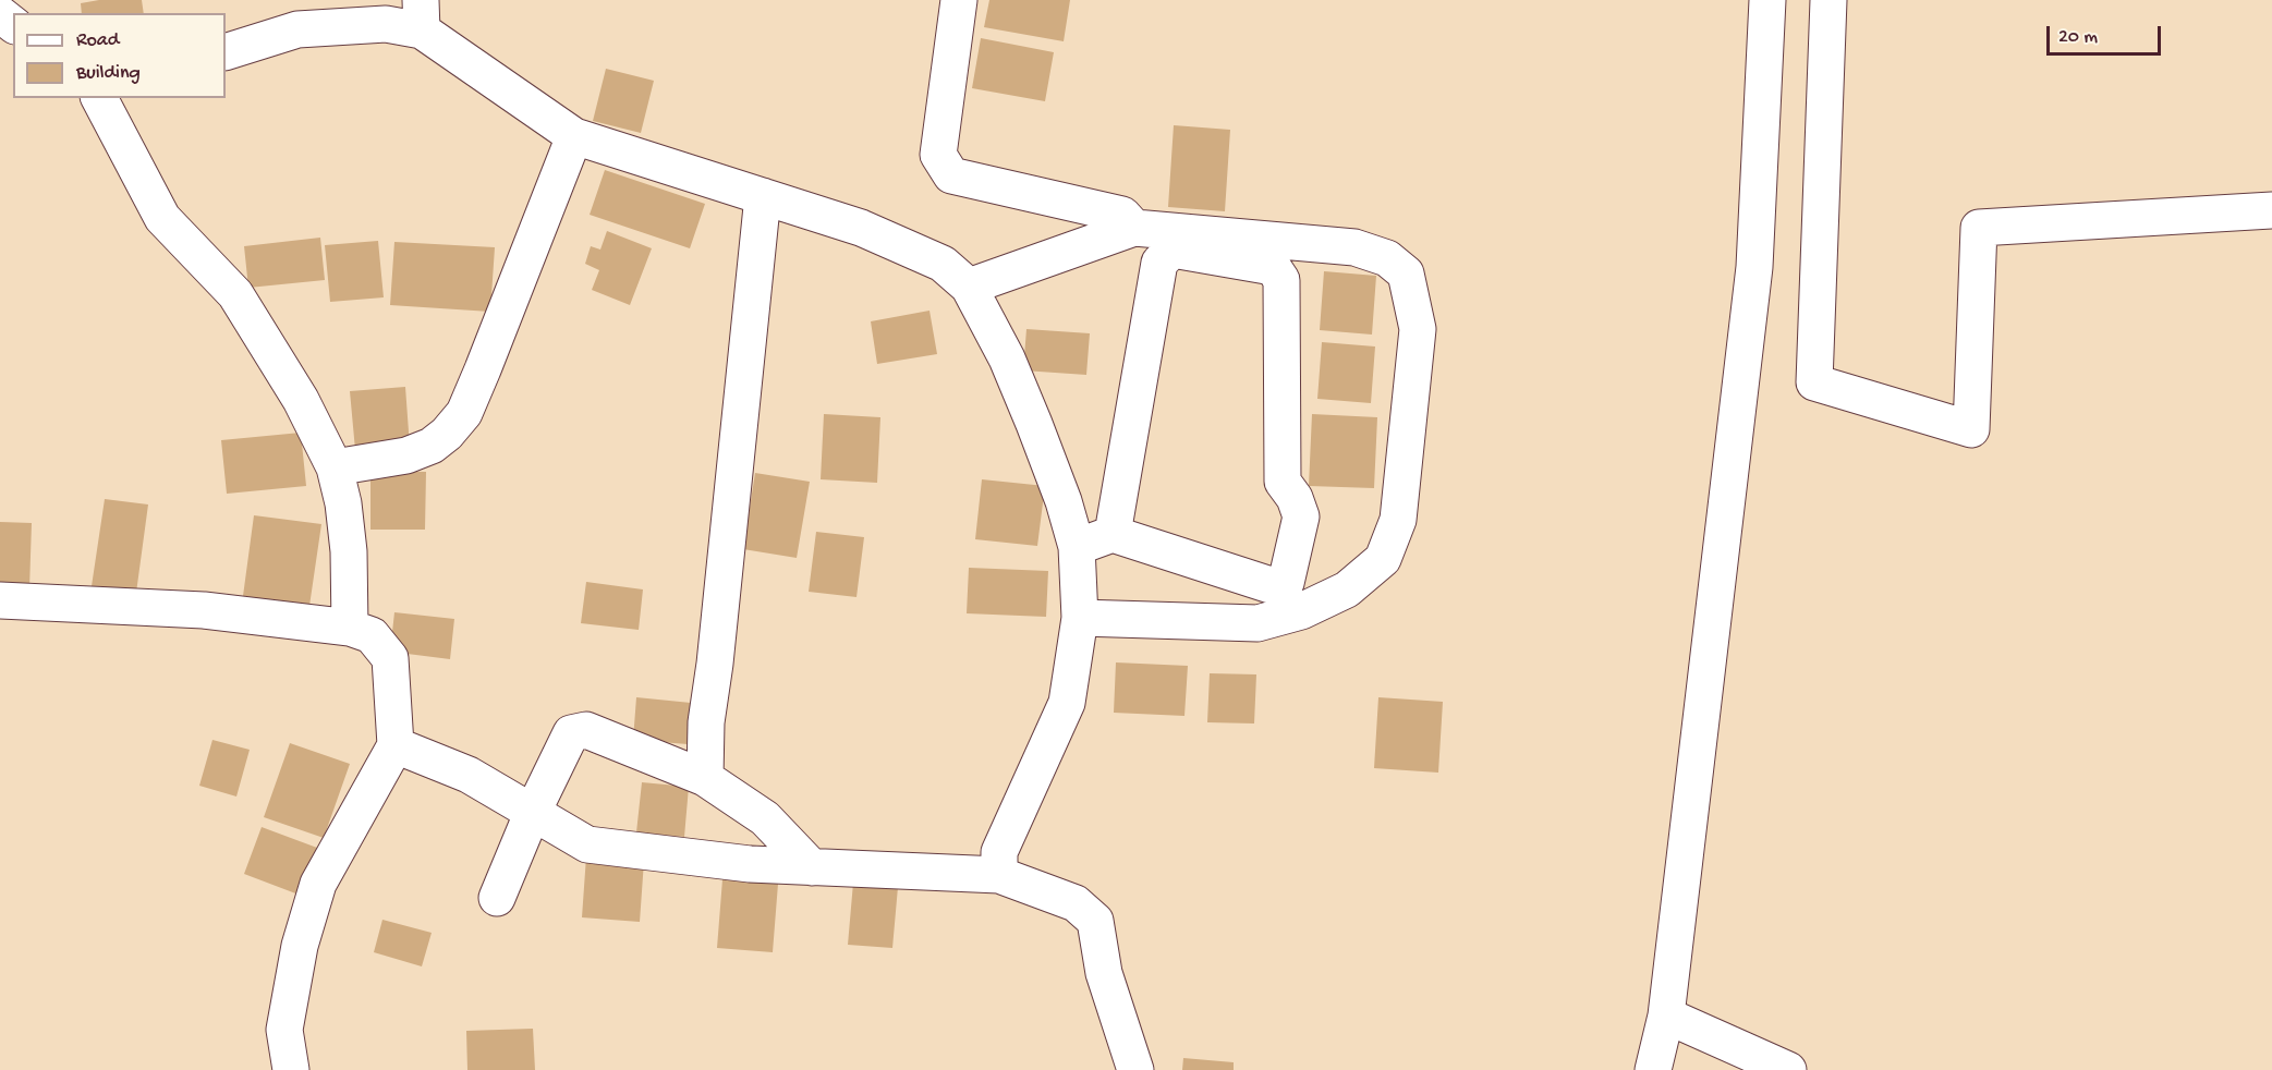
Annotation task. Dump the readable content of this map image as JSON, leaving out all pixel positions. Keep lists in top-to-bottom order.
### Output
{
  "legend": ["Road", "Building"],
  "scale_bar": "20 m"
}
